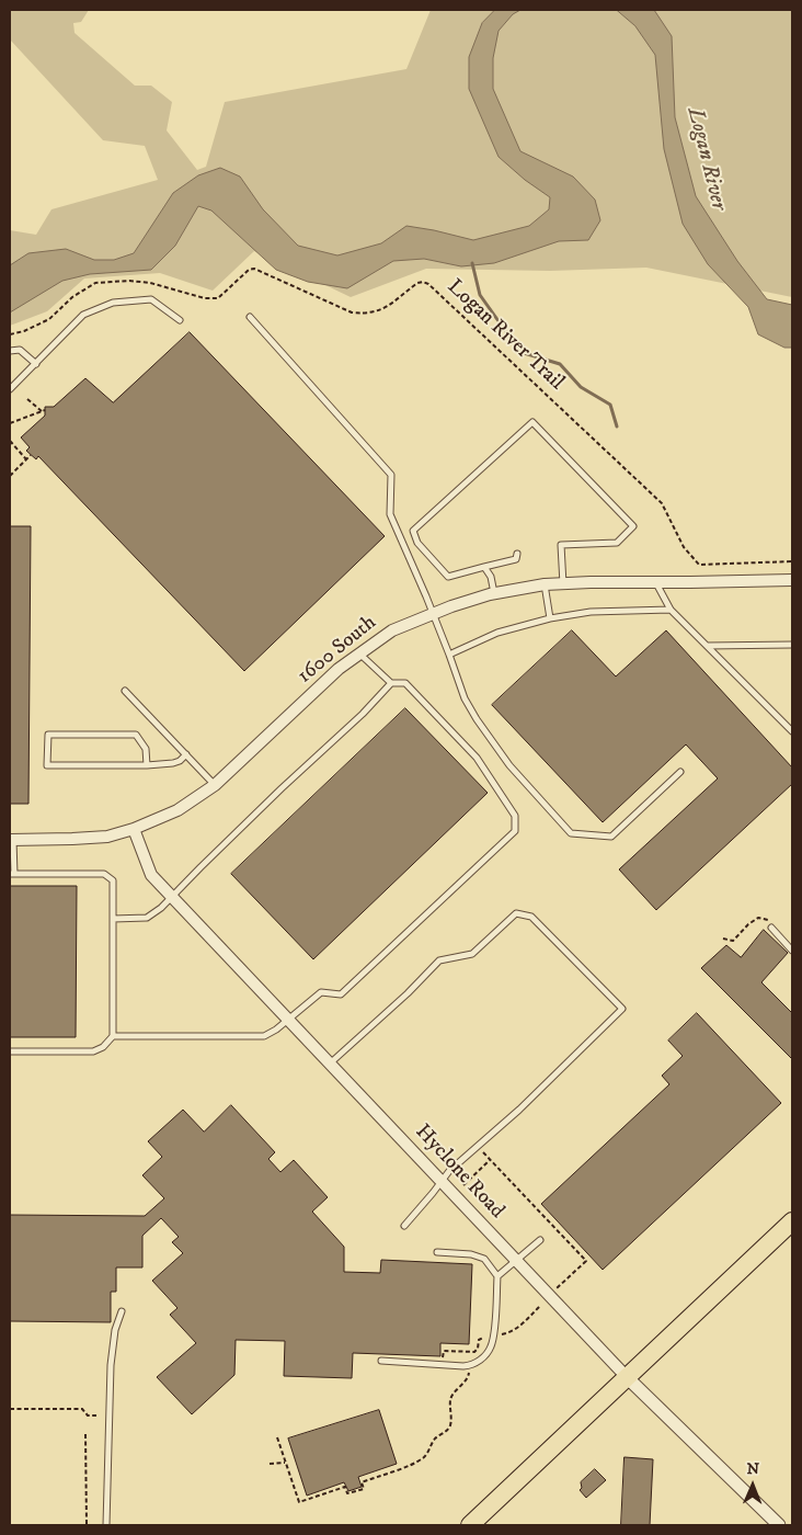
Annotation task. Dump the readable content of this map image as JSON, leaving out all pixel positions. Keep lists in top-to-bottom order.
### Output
{
  "streets": {
    "street": ["1600 South", "Hyclone Road"],
    "path": ["Logan River Trail"]
  },
  "crossings": [
    ["1600 South", "Hyclone Road"]
  ],
  "water": ["Logan River"],
  "north": "top"
}
